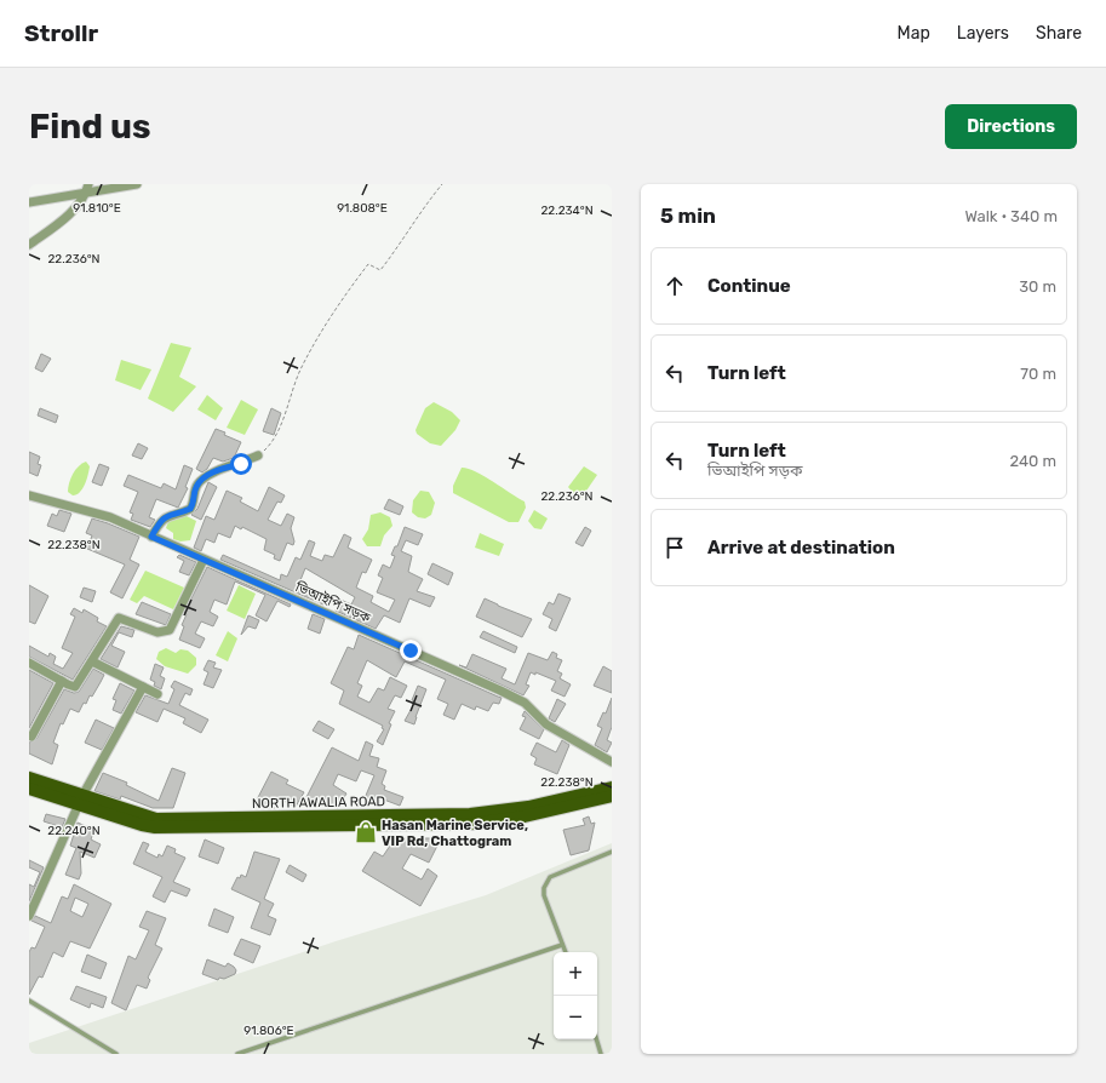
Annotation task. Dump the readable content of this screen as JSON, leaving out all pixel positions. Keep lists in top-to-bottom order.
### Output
{
  "streets": {
    "main road": ["NORTH AWALIA ROAD"],
    "street": ["ভিআইপি সড়ক"]
  },
  "places": {
    "shop": ["Hasan Marine Service, VIP Rd, Chattogram"]
  },
  "page": {
    "header": "Strollr",
    "nav": ["Map", "Layers", "Share"],
    "buttons": "Directions",
    "title": "Find us",
    "heading": ["5 min", "Walk · 340 m"],
    "list": [
      ["Continue", "30 m"],
      ["Turn left", "70 m"],
      ["Turn left", "ভিআইপি সড়ক", "240 m"],
      "Arrive at destination"
    ],
    "map_buttons": ["+", "−"]
  },
  "coordinates": [
    "91.810°E",
    "91.808°E",
    "22.234°N",
    "22.236°N",
    "22.238°N",
    "22.240°N",
    "91.806°E"
  ]
}
